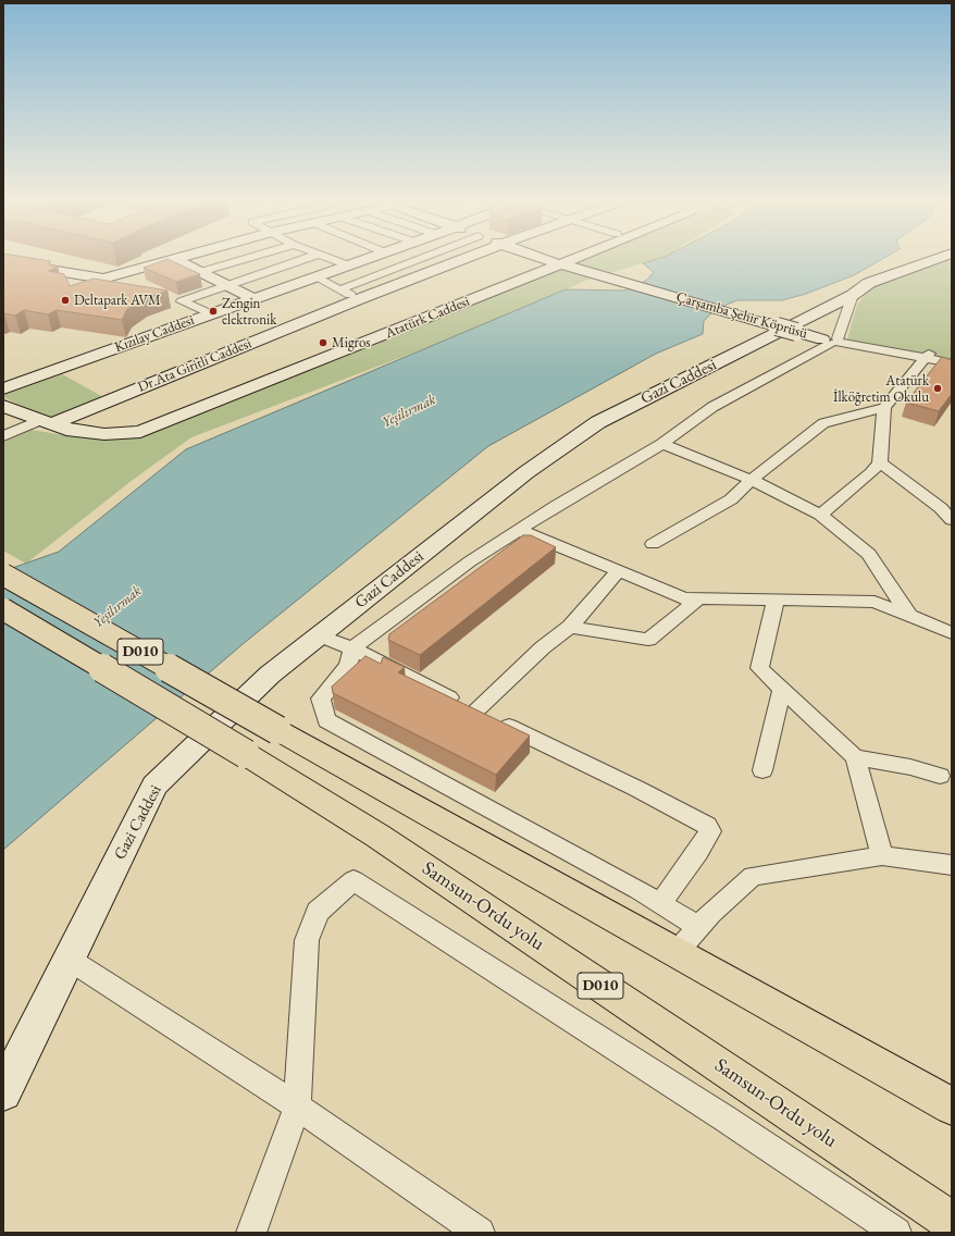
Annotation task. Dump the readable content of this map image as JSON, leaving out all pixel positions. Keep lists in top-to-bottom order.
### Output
{
  "streets": {
    "highway": ["D010", "Samsun-Ordu yolu"],
    "street": [
      "Çarşamba Şehir Köprüsü",
      "Atatürk Caddesi",
      "Kızılay Caddesi",
      "Dr.Ata Giritli Caddesi",
      "Gazi Caddesi"
    ]
  },
  "crossings": [
    ["Çarşamba Şehir Köprüsü", "Atatürk Caddesi"],
    ["Atatürk Caddesi", "Dr.Ata Giritli Caddesi"]
  ],
  "water": ["Yeşilırmak"],
  "places": [
    "Deltapark AVM",
    "Zengin elektronik",
    "Migros",
    "Atatürk İlköğretim Okulu"
  ]
}
